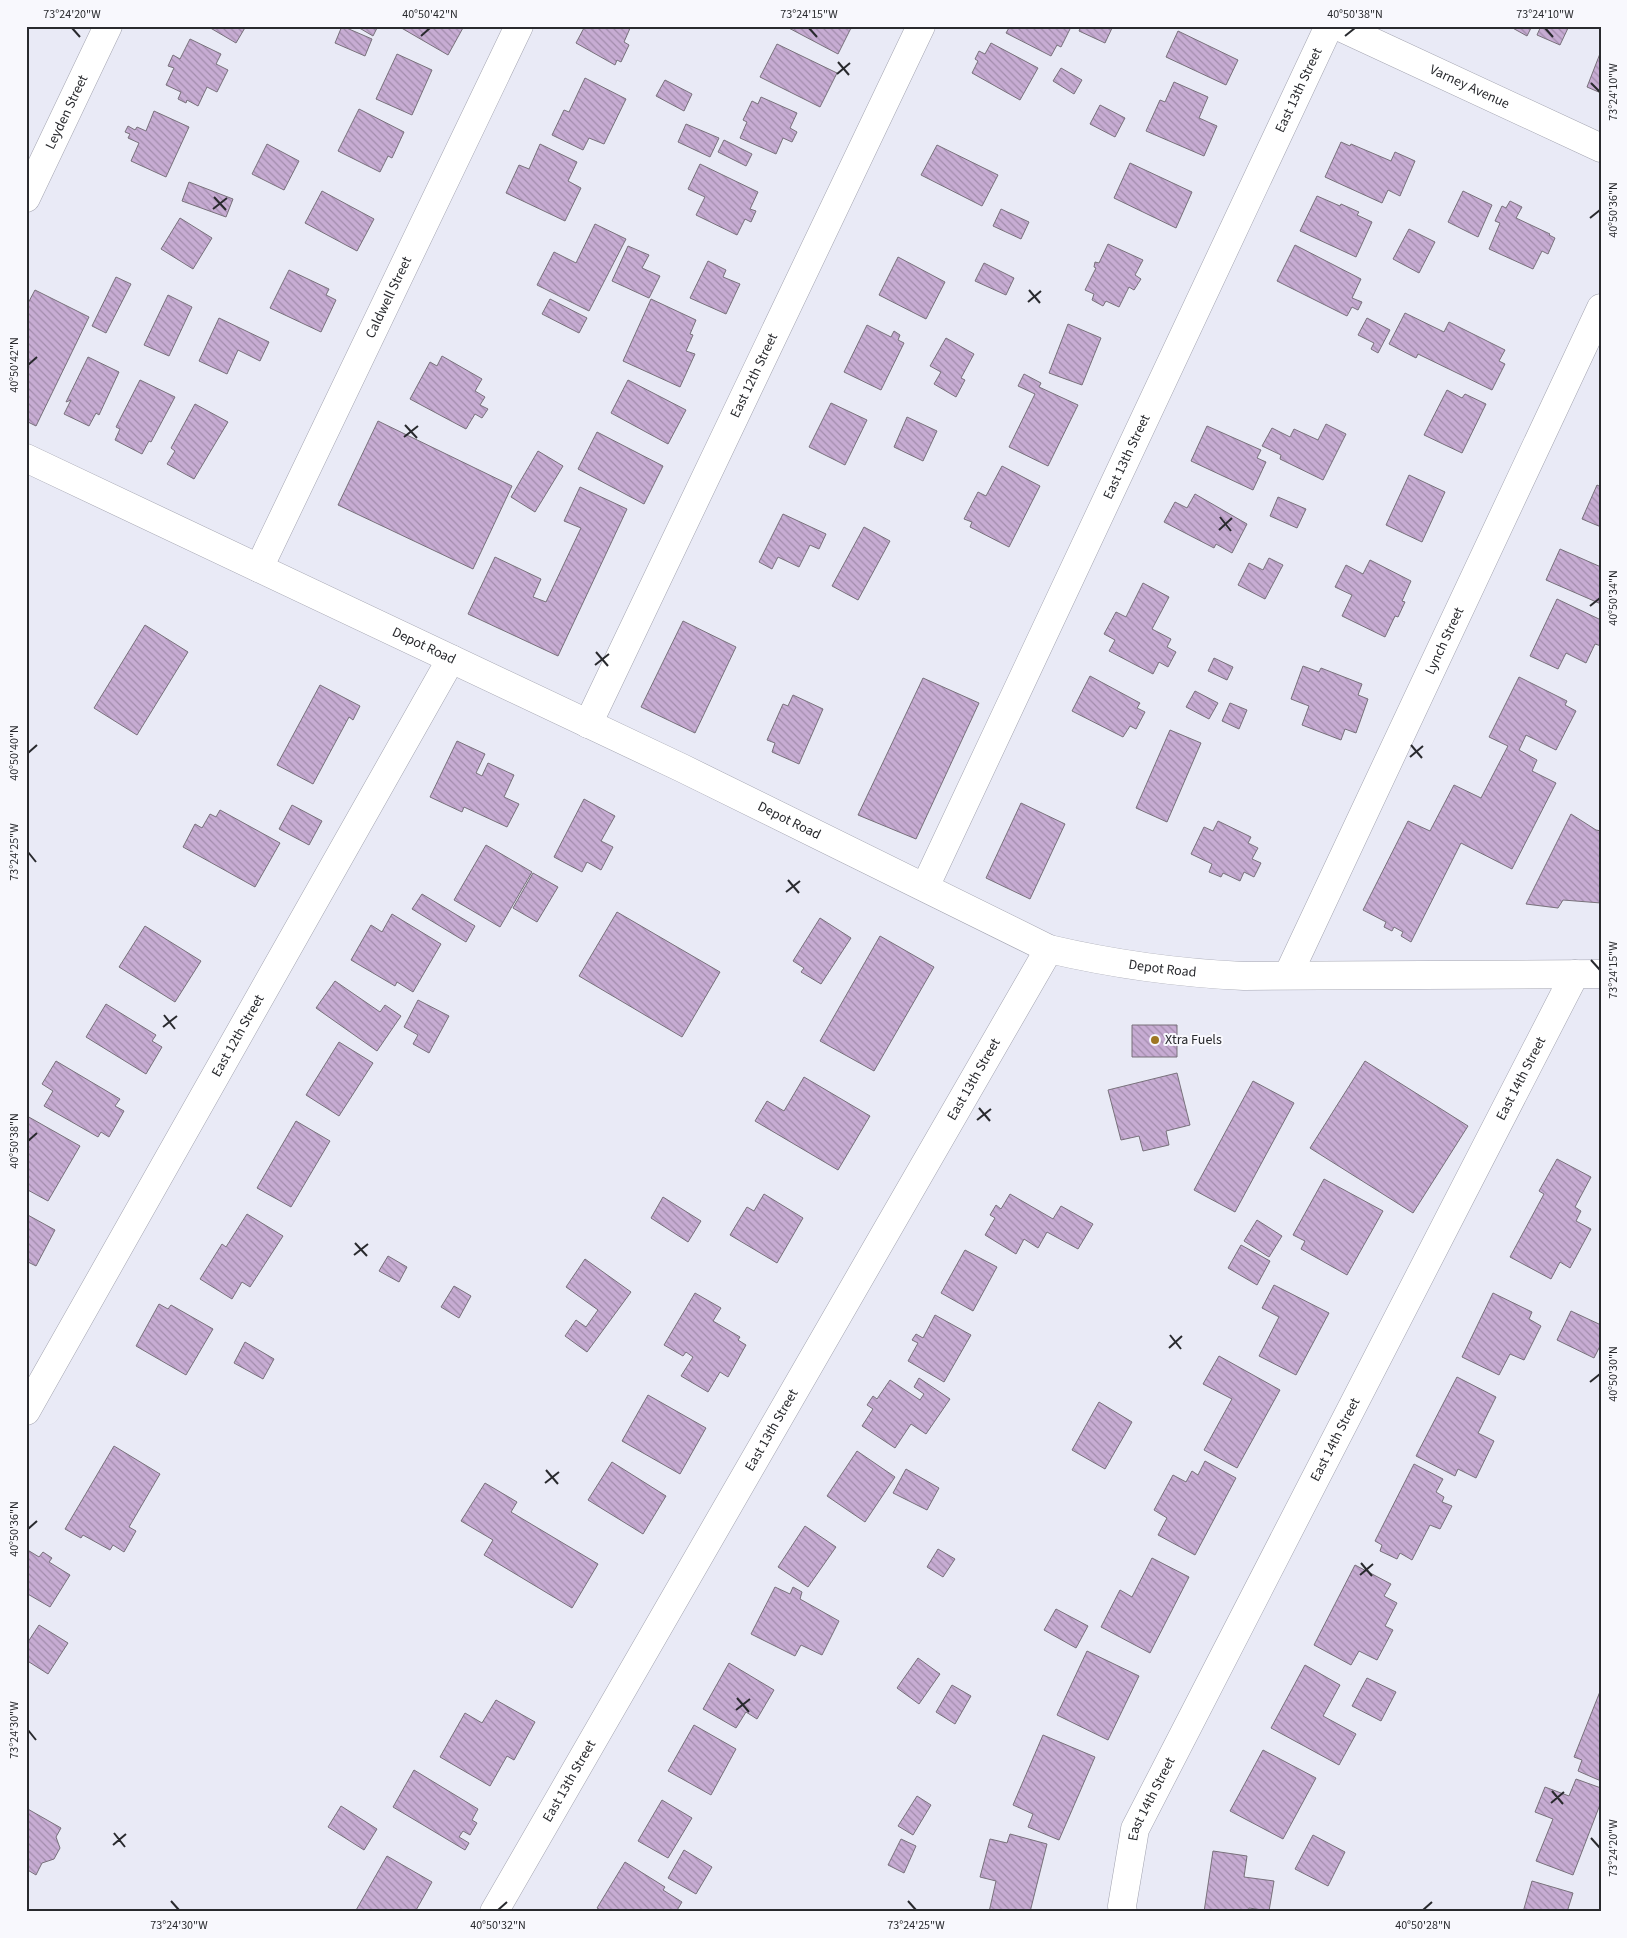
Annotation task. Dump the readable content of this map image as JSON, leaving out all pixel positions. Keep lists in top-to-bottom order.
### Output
{
  "streets": {
    "street": [
      "Varney Avenue",
      "East 13th Street",
      "Leyden Street",
      "Caldwell Street",
      "East 12th Street",
      "Lynch Street",
      "Depot Road",
      "East 14th Street"
    ]
  },
  "crossings": [
    ["East 13th Street", "Depot Road"],
    ["Caldwell Street", "Depot Road"],
    ["East 12th Street", "Depot Road"],
    ["Lynch Street", "Depot Road"],
    ["Depot Road", "East 14th Street"]
  ],
  "places": ["Xtra Fuels"],
  "coordinates": [
    "73°24'20\"W",
    "40°50'42\"N",
    "73°24'15\"W",
    "40°50'38\"N",
    "73°24'10\"W",
    "40°50'36\"N",
    "40°50'34\"N",
    "40°50'40\"N",
    "73°24'25\"W",
    "40°50'30\"N",
    "73°24'30\"W",
    "40°50'32\"N",
    "40°50'28\"N"
  ]
}
